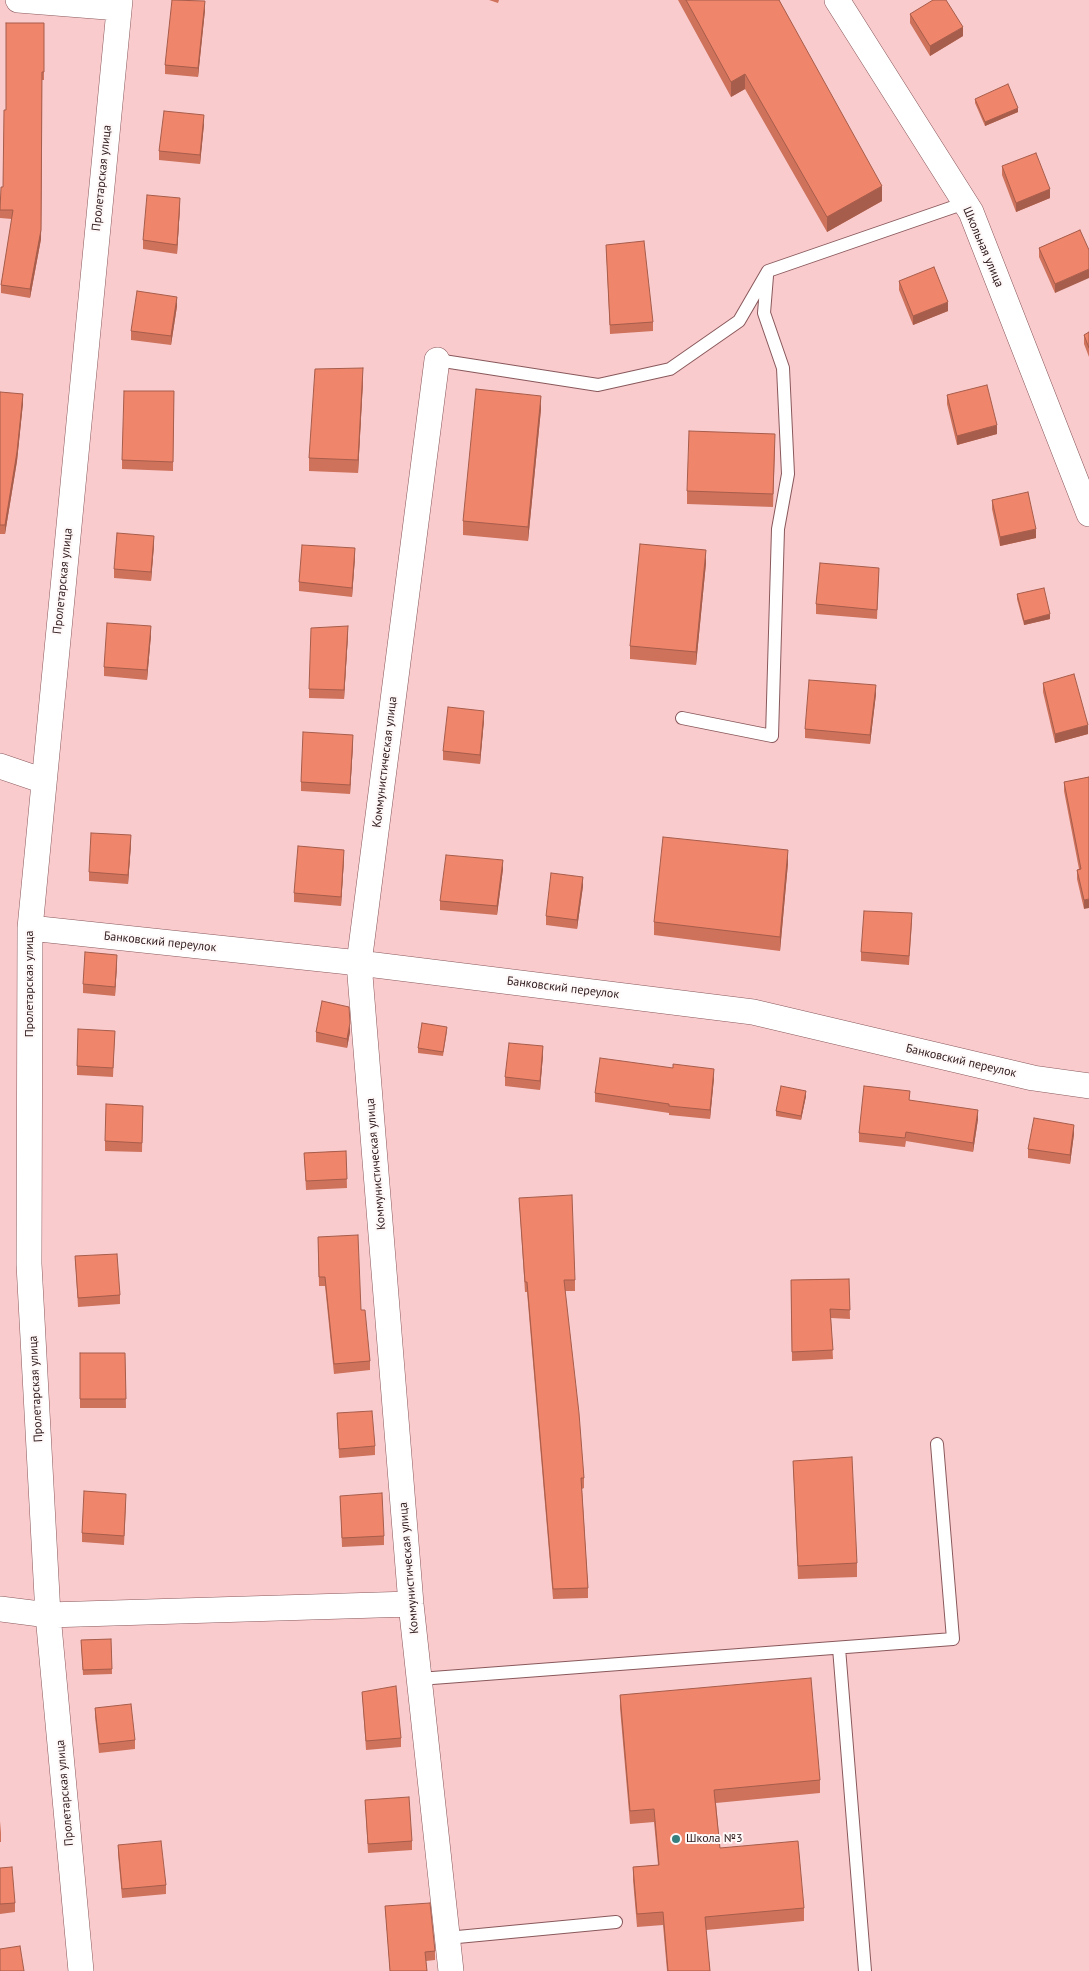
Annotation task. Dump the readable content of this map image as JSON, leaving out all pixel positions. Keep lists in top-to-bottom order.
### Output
{
  "streets": {
    "street": [
      "Пролетарская улица",
      "Школьная улица",
      "Коммунистическая улица",
      "Банковский переулок"
    ]
  },
  "crossings": [
    ["Пролетарская улица", "Банковский переулок"],
    ["Коммунистическая улица", "Банковский переулок"]
  ],
  "places": ["Школа №3"]
}
